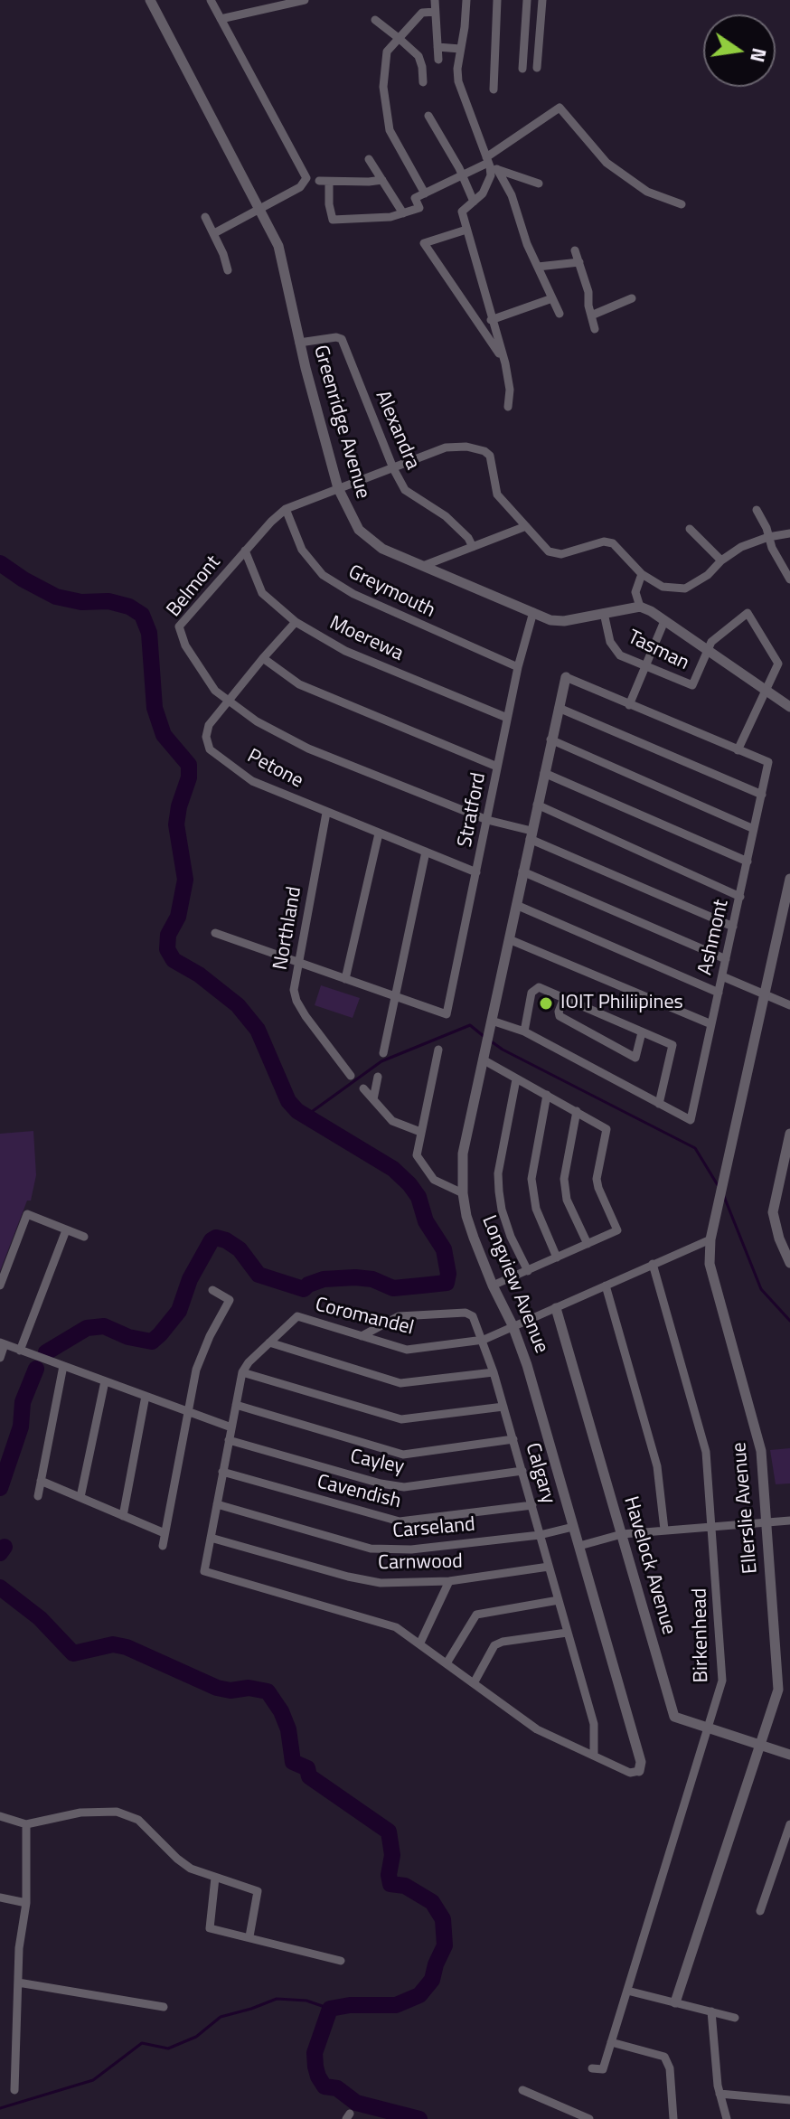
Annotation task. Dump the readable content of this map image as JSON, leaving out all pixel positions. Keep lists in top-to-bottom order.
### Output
{
  "streets": {
    "street": [
      "Greenridge Avenue",
      "Alexandra",
      "Belmont",
      "Greymouth",
      "Moerewa",
      "Tasman",
      "Petone",
      "Stratford",
      "Northland",
      "Ashmont",
      "Longview Avenue",
      "Coromandel",
      "Cayley",
      "Calgary",
      "Cavendish",
      "Ellerslie Avenue",
      "Carseland",
      "Carnwood",
      "Havelock Avenue",
      "Birkenhead"
    ]
  },
  "crossings": [
    ["Greenridge Avenue", "Alexandra"],
    ["Greenridge Avenue", "Belmont"],
    ["Greenridge Avenue", "Tasman"],
    ["Greenridge Avenue", "Stratford"],
    ["Alexandra", "Belmont"],
    ["Belmont", "Greymouth"],
    ["Belmont", "Moerewa"],
    ["Belmont", "Petone"],
    ["Belmont", "Stratford"],
    ["Belmont", "Ashmont"],
    ["Belmont", "Longview Avenue"],
    ["Greymouth", "Stratford"],
    ["Moerewa", "Petone"],
    ["Moerewa", "Stratford"],
    ["Tasman", "Ashmont"],
    ["Petone", "Stratford"],
    ["Petone", "Northland"],
    ["Longview Avenue", "Coromandel"],
    ["Longview Avenue", "Carseland"],
    ["Coromandel", "Calgary"],
    ["Coromandel", "Ellerslie Avenue"],
    ["Coromandel", "Havelock Avenue"],
    ["Coromandel", "Birkenhead"],
    ["Cayley", "Calgary"],
    ["Calgary", "Cavendish"],
    ["Calgary", "Carseland"],
    ["Calgary", "Carnwood"],
    ["Ellerslie Avenue", "Havelock Avenue"],
    ["Havelock Avenue", "Birkenhead"]
  ],
  "places": ["IOIT Philiipines"],
  "north": "right"
}
